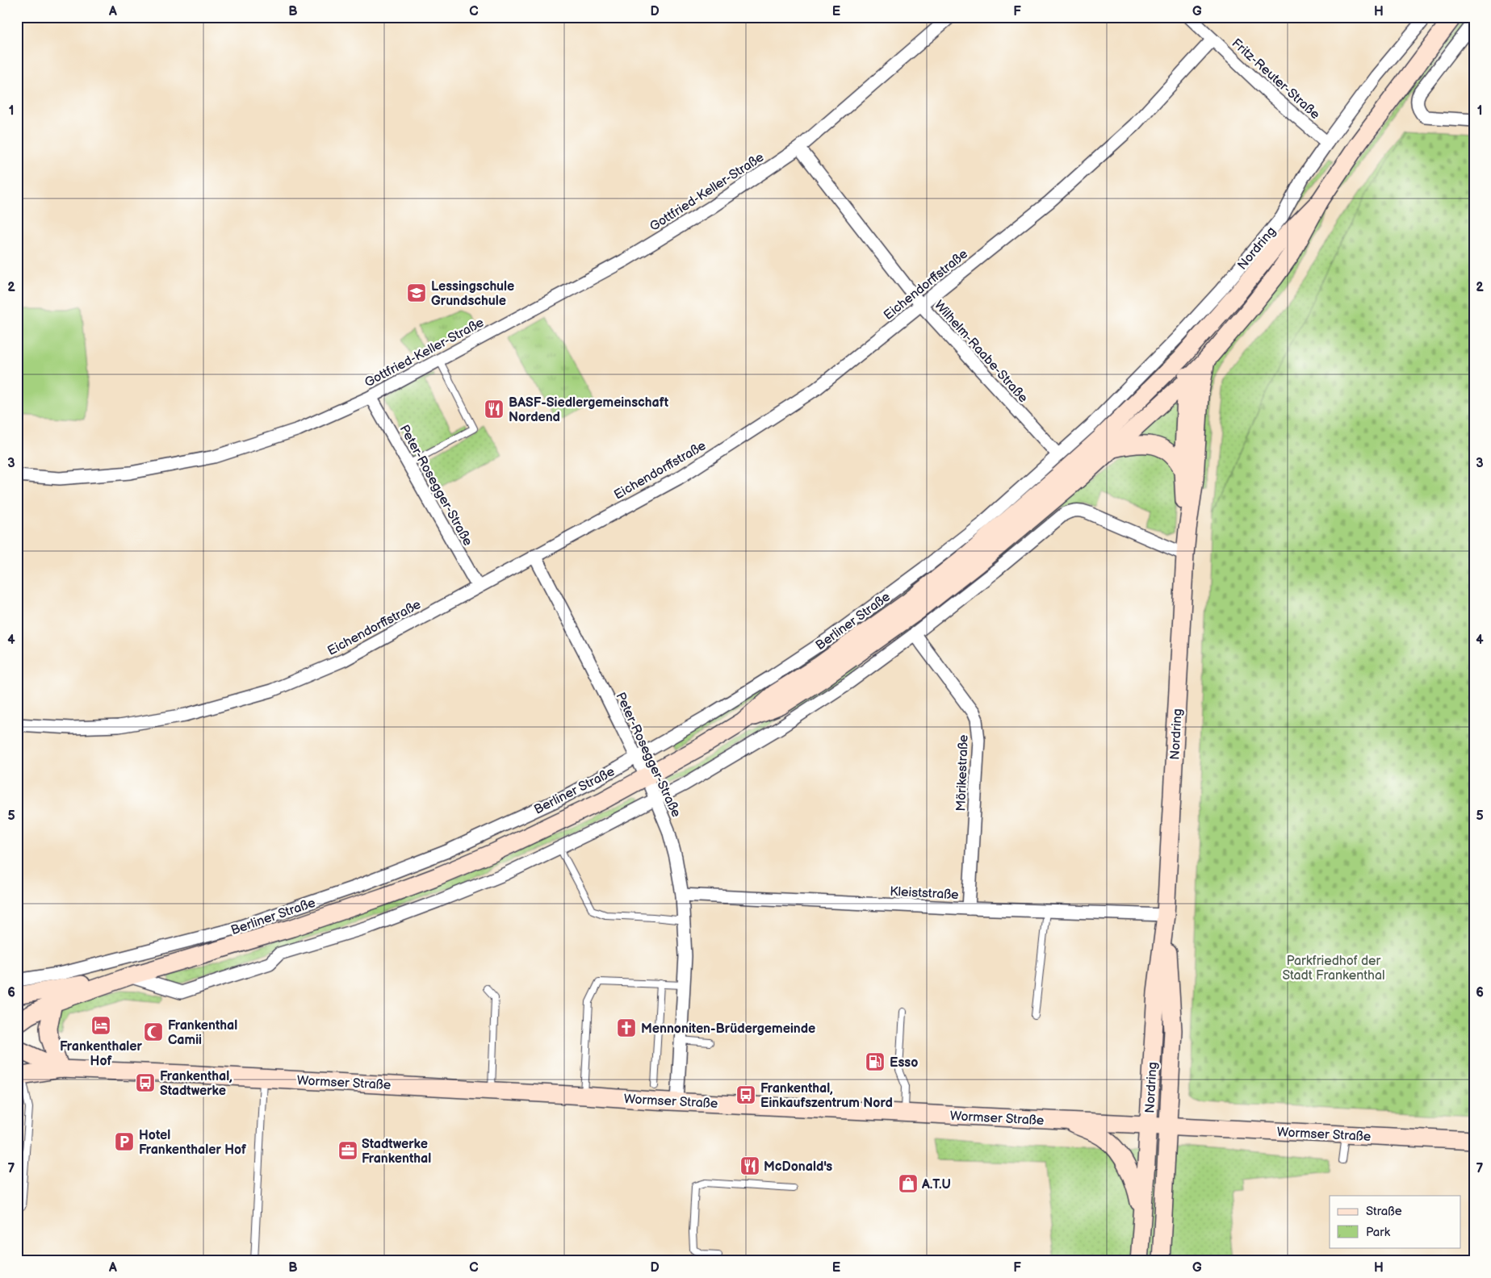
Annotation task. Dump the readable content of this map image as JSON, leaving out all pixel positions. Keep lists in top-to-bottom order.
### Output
{
  "streets": {
    "main road": ["Nordring", "Berliner Straße", "Wormser Straße"],
    "street": [
      "Fritz-Reuter-Straße",
      "Gottfried-Keller-Straße",
      "Eichendorffstraße",
      "Wilhelm-Raabe-Straße",
      "Peter-Rosegger-Straße",
      "Mörikestraße",
      "Kleiststraße"
    ]
  },
  "crossings": [
    ["Fritz-Reuter-Straße", "Nordring"],
    ["Fritz-Reuter-Straße", "Eichendorffstraße"],
    ["Gottfried-Keller-Straße", "Wilhelm-Raabe-Straße"],
    ["Gottfried-Keller-Straße", "Peter-Rosegger-Straße"],
    ["Nordring", "Wilhelm-Raabe-Straße"],
    ["Nordring", "Berliner Straße"],
    ["Nordring", "Kleiststraße"],
    ["Nordring", "Wormser Straße"],
    ["Eichendorffstraße", "Wilhelm-Raabe-Straße"],
    ["Eichendorffstraße", "Peter-Rosegger-Straße"],
    ["Wilhelm-Raabe-Straße", "Berliner Straße"],
    ["Peter-Rosegger-Straße", "Berliner Straße"],
    ["Peter-Rosegger-Straße", "Kleiststraße"],
    ["Peter-Rosegger-Straße", "Wormser Straße"],
    ["Berliner Straße", "Mörikestraße"],
    ["Mörikestraße", "Kleiststraße"]
  ],
  "parks": ["Parkfriedhof der Stadt Frankenthal"],
  "places": {
    "school or university": ["Lessingschule Grundschule"],
    "restaurant": ["BASF-Siedlergemeinschaft Nordend", "McDonald's"],
    "hotel": ["Frankenthaler Hof"],
    "church": ["Mennoniten-Brüdergemeinde"],
    "mosque": ["Frankenthal Camii"],
    "fuel station": ["Esso"],
    "bus stop": ["Frankenthal, Stadtwerke", "Frankenthal, Einkaufszentrum Nord"],
    "parking": ["Hotel Frankenthaler Hof"],
    "office": ["Stadtwerke Frankenthal"],
    "shop": ["A.T.U"]
  },
  "legend": ["Straße", "Park"],
  "grid": {
    "columns": [
      "A",
      "B",
      "C",
      "D",
      "E",
      "F",
      "G",
      "H"
    ],
    "rows": [
      "1",
      "2",
      "3",
      "4",
      "5",
      "6",
      "7"
    ]
  }
}
